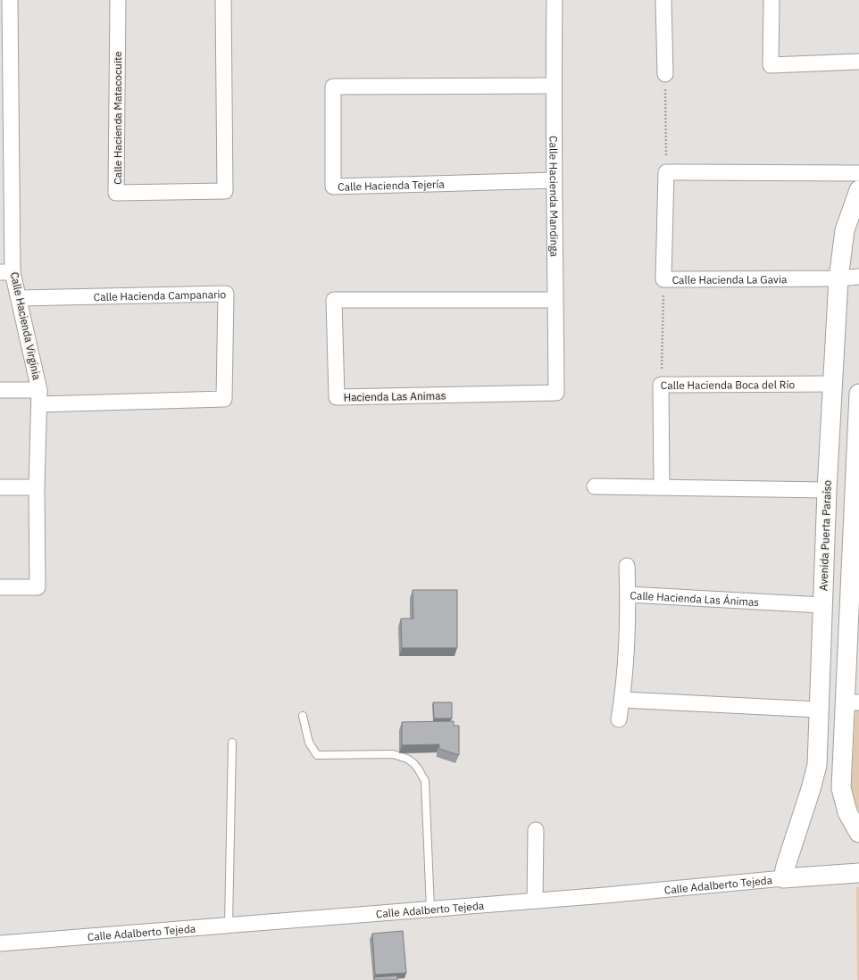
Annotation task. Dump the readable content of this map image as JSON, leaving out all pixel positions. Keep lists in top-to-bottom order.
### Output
{
  "streets": {
    "street": [
      "Calle Hacienda Matacocuite",
      "Calle Hacienda Tejería",
      "Calle Hacienda Mandinga",
      "Calle Hacienda La Gavia",
      "Calle Hacienda Campanario",
      "Calle Hacienda Virginia",
      "Calle Hacienda Boca del Río",
      "Hacienda Las Animas",
      "Avenida Puerta Paraíso",
      "Calle Hacienda Las Ánimas",
      "Calle Adalberto Tejeda"
    ]
  },
  "crossings": [
    ["Calle Hacienda Tejería", "Calle Hacienda Mandinga"],
    ["Calle Hacienda Mandinga", "Hacienda Las Animas"],
    ["Calle Hacienda La Gavia", "Avenida Puerta Paraíso"],
    ["Calle Hacienda Campanario", "Calle Hacienda Virginia"],
    ["Calle Hacienda Boca del Río", "Avenida Puerta Paraíso"],
    ["Avenida Puerta Paraíso", "Calle Hacienda Las Ánimas"],
    ["Avenida Puerta Paraíso", "Calle Adalberto Tejeda"]
  ]
}
